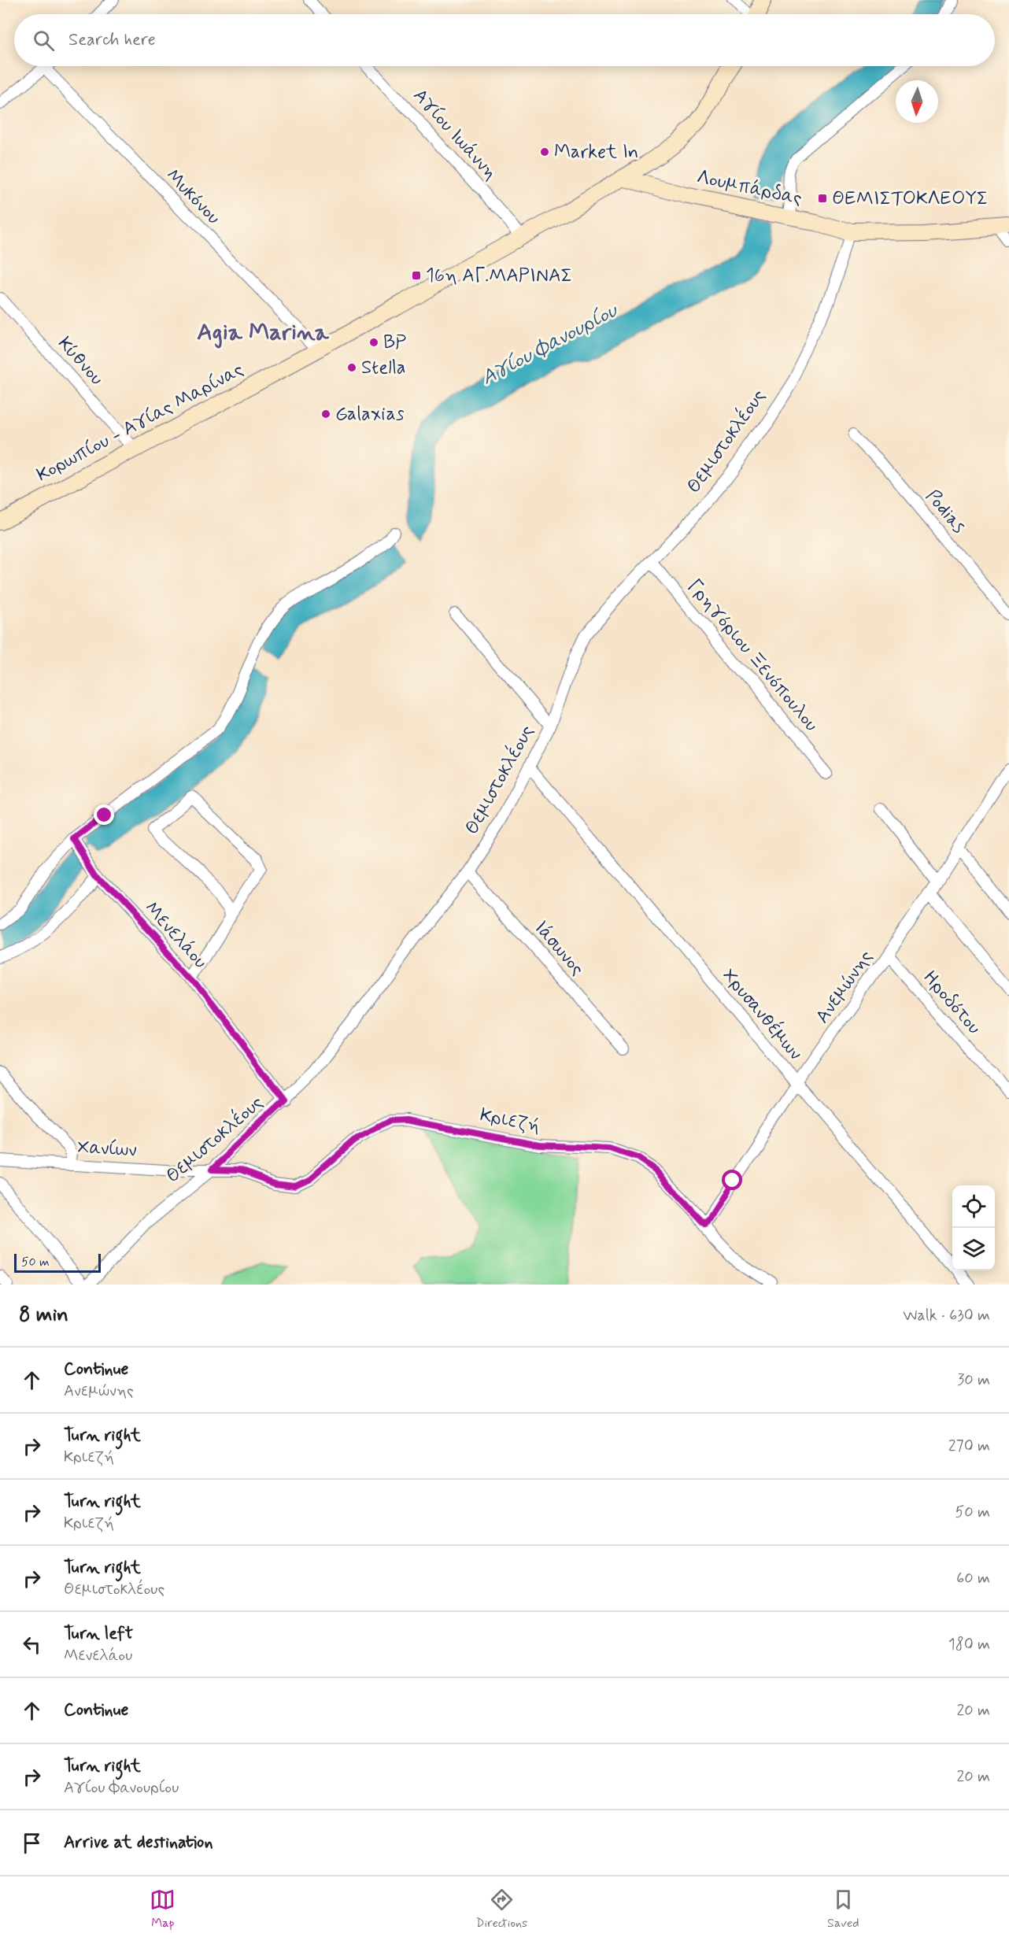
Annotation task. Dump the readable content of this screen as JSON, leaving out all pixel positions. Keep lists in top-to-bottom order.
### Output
{
  "streets": {
    "main road": ["Λουμπάρδας", "Κορωπίου - Αγίας Μαρίνας"],
    "street": [
      "Αγίου Ιωάννη",
      "Μυκόνου",
      "Κύθνου",
      "Θεμιστοκλέους",
      "Podias",
      "Γρηγόριου Ξενόπουλου",
      "Μενελάου",
      "Ιάσωνος",
      "Ανεμώνης",
      "Ηροδότου",
      "Χρυσανθέμων",
      "Κριεζή",
      "Χανίων"
    ]
  },
  "crossings": [
    ["Αγίου Ιωάννη", "Κορωπίου - Αγίας Μαρίνας"],
    ["Λουμπάρδας", "Κορωπίου - Αγίας Μαρίνας"],
    ["Λουμπάρδας", "Θεμιστοκλέους"],
    ["Μυκόνου", "Κορωπίου - Αγίας Μαρίνας"],
    ["Κύθνου", "Κορωπίου - Αγίας Μαρίνας"],
    ["Θεμιστοκλέους", "Γρηγόριου Ξενόπουλου"],
    ["Θεμιστοκλέους", "Μενελάου"],
    ["Θεμιστοκλέους", "Ιάσωνος"],
    ["Θεμιστοκλέους", "Χρυσανθέμων"],
    ["Θεμιστοκλέους", "Κριεζή"],
    ["Θεμιστοκλέους", "Χανίων"],
    ["Ανεμώνης", "Ηροδότου"],
    ["Ανεμώνης", "Χρυσανθέμων"],
    ["Ανεμώνης", "Κριεζή"],
    ["Κριεζή", "Χανίων"]
  ],
  "districts": ["Agia Marina"],
  "water": ["Αγίου Φανουρίου"],
  "places": {
    "other": [
      "Market In",
      "BP",
      "Stella",
      "Galaxias"
    ],
    "transit": ["ΘΕΜΙΣΤΟΚΛΕΟΥΣ", "16η ΑΓ.ΜΑΡΙΝΑΣ"]
  },
  "scale_bar": "50 m",
  "north": "bottom",
  "page": {
    "search": "Search here",
    "scale": "50 m",
    "heading": ["8 min", "Walk · 630 m"],
    "list": [
      ["Continue", "Ανεμώνης", "30 m"],
      ["Turn right", "Κριεζή", "270 m"],
      ["Turn right", "Κριεζή", "50 m"],
      ["Turn right", "Θεμιστοκλέους", "60 m"],
      ["Turn left", "Μενελάου", "180 m"],
      ["Continue", "20 m"],
      ["Turn right", "Αγίου Φανουρίου", "20 m"],
      "Arrive at destination"
    ],
    "nav": ["Map", "Directions", "Saved"]
  }
}
